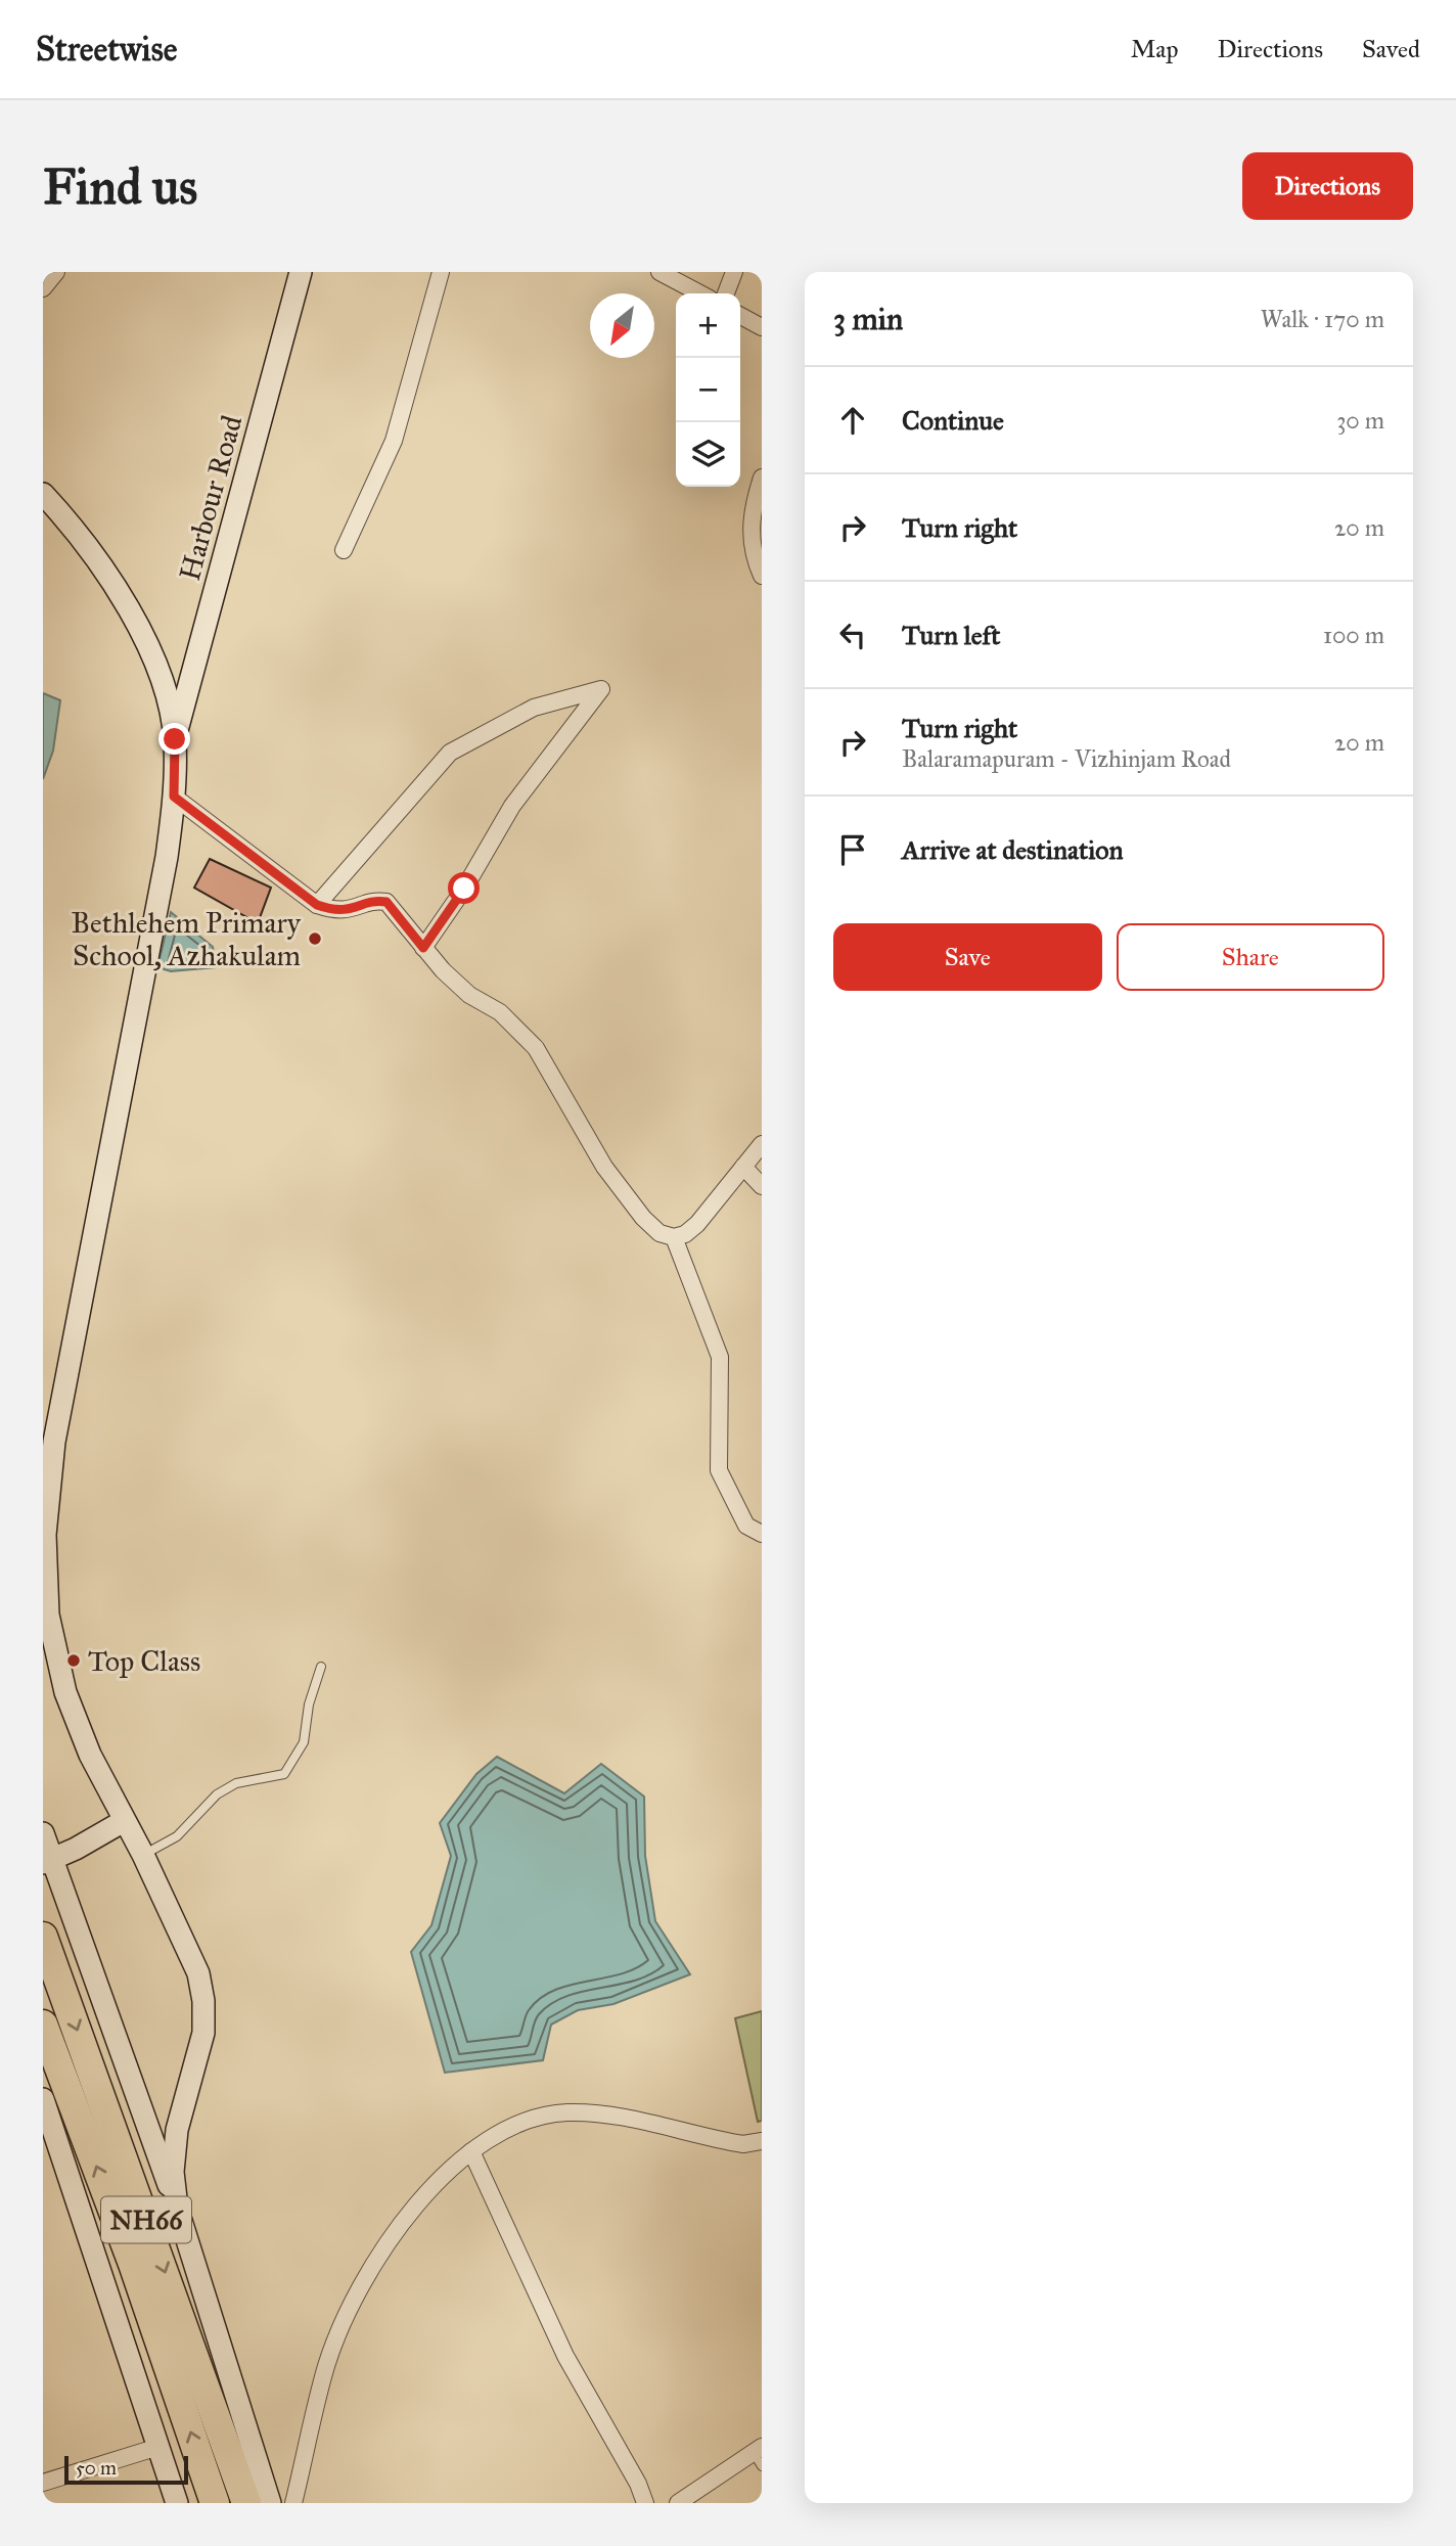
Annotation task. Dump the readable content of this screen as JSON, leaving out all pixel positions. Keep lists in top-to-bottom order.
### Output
{
  "streets": {
    "highway": ["NH66"],
    "main road": ["Harbour Road"]
  },
  "places": ["Bethlehem Primary School, Azhakulam", "Top Class"],
  "scale_bar": "50 m",
  "north": "bottom left",
  "page": {
    "header": "Streetwise",
    "nav": ["Map", "Directions", "Saved"],
    "buttons": [
      "Directions",
      ["Save", "Share"]
    ],
    "title": "Find us",
    "heading": ["3 min", "Walk · 170 m"],
    "map_buttons": ["+", "−"],
    "list": [
      ["Continue", "30 m"],
      ["Turn right", "20 m"],
      ["Turn left", "100 m"],
      ["Turn right", "Balaramapuram - Vizhinjam Road", "20 m"],
      "Arrive at destination"
    ],
    "scale": "50 m"
  }
}
